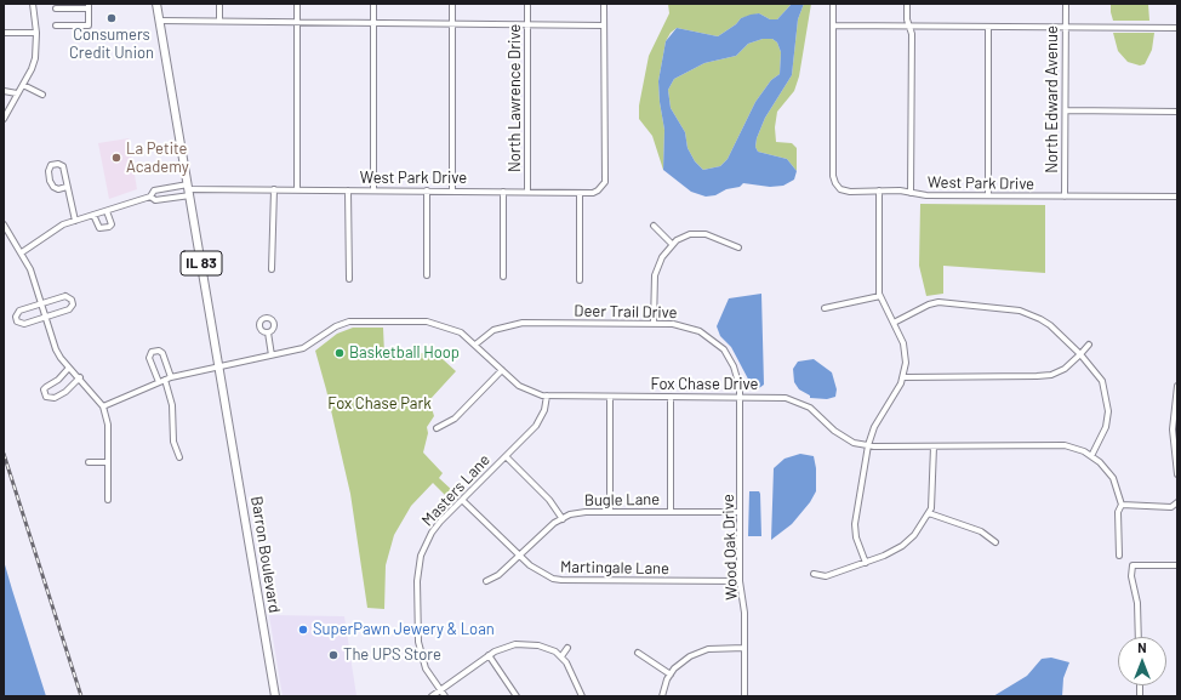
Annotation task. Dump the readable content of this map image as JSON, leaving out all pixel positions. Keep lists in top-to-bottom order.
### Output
{
  "streets": {
    "main road": ["IL 83", "Barron Boulevard"],
    "street": [
      "North Lawrence Drive",
      "North Edward Avenue",
      "West Park Drive",
      "Deer Trail Drive",
      "Fox Chase Drive",
      "Masters Lane",
      "Bugle Lane",
      "Wood Oak Drive",
      "Martingale Lane"
    ]
  },
  "crossings": [
    ["North Lawrence Drive", "West Park Drive"],
    ["North Edward Avenue", "West Park Drive"],
    ["West Park Drive", "IL 83"],
    ["IL 83", "Fox Chase Drive"],
    ["IL 83", "Barron Boulevard"],
    ["Deer Trail Drive", "Fox Chase Drive"],
    ["Deer Trail Drive", "Wood Oak Drive"],
    ["Fox Chase Drive", "Masters Lane"],
    ["Fox Chase Drive", "Wood Oak Drive"],
    ["Fox Chase Drive", "Barron Boulevard"],
    ["Masters Lane", "Martingale Lane"],
    ["Bugle Lane", "Wood Oak Drive"],
    ["Bugle Lane", "Martingale Lane"],
    ["Wood Oak Drive", "Martingale Lane"]
  ],
  "parks": ["Fox Chase Park"],
  "places": [
    "Consumers Credit Union",
    "La Petite Academy",
    "Basketball Hoop",
    "SuperPawn Jewery & Loan",
    "The UPS Store"
  ],
  "north": "top"
}
